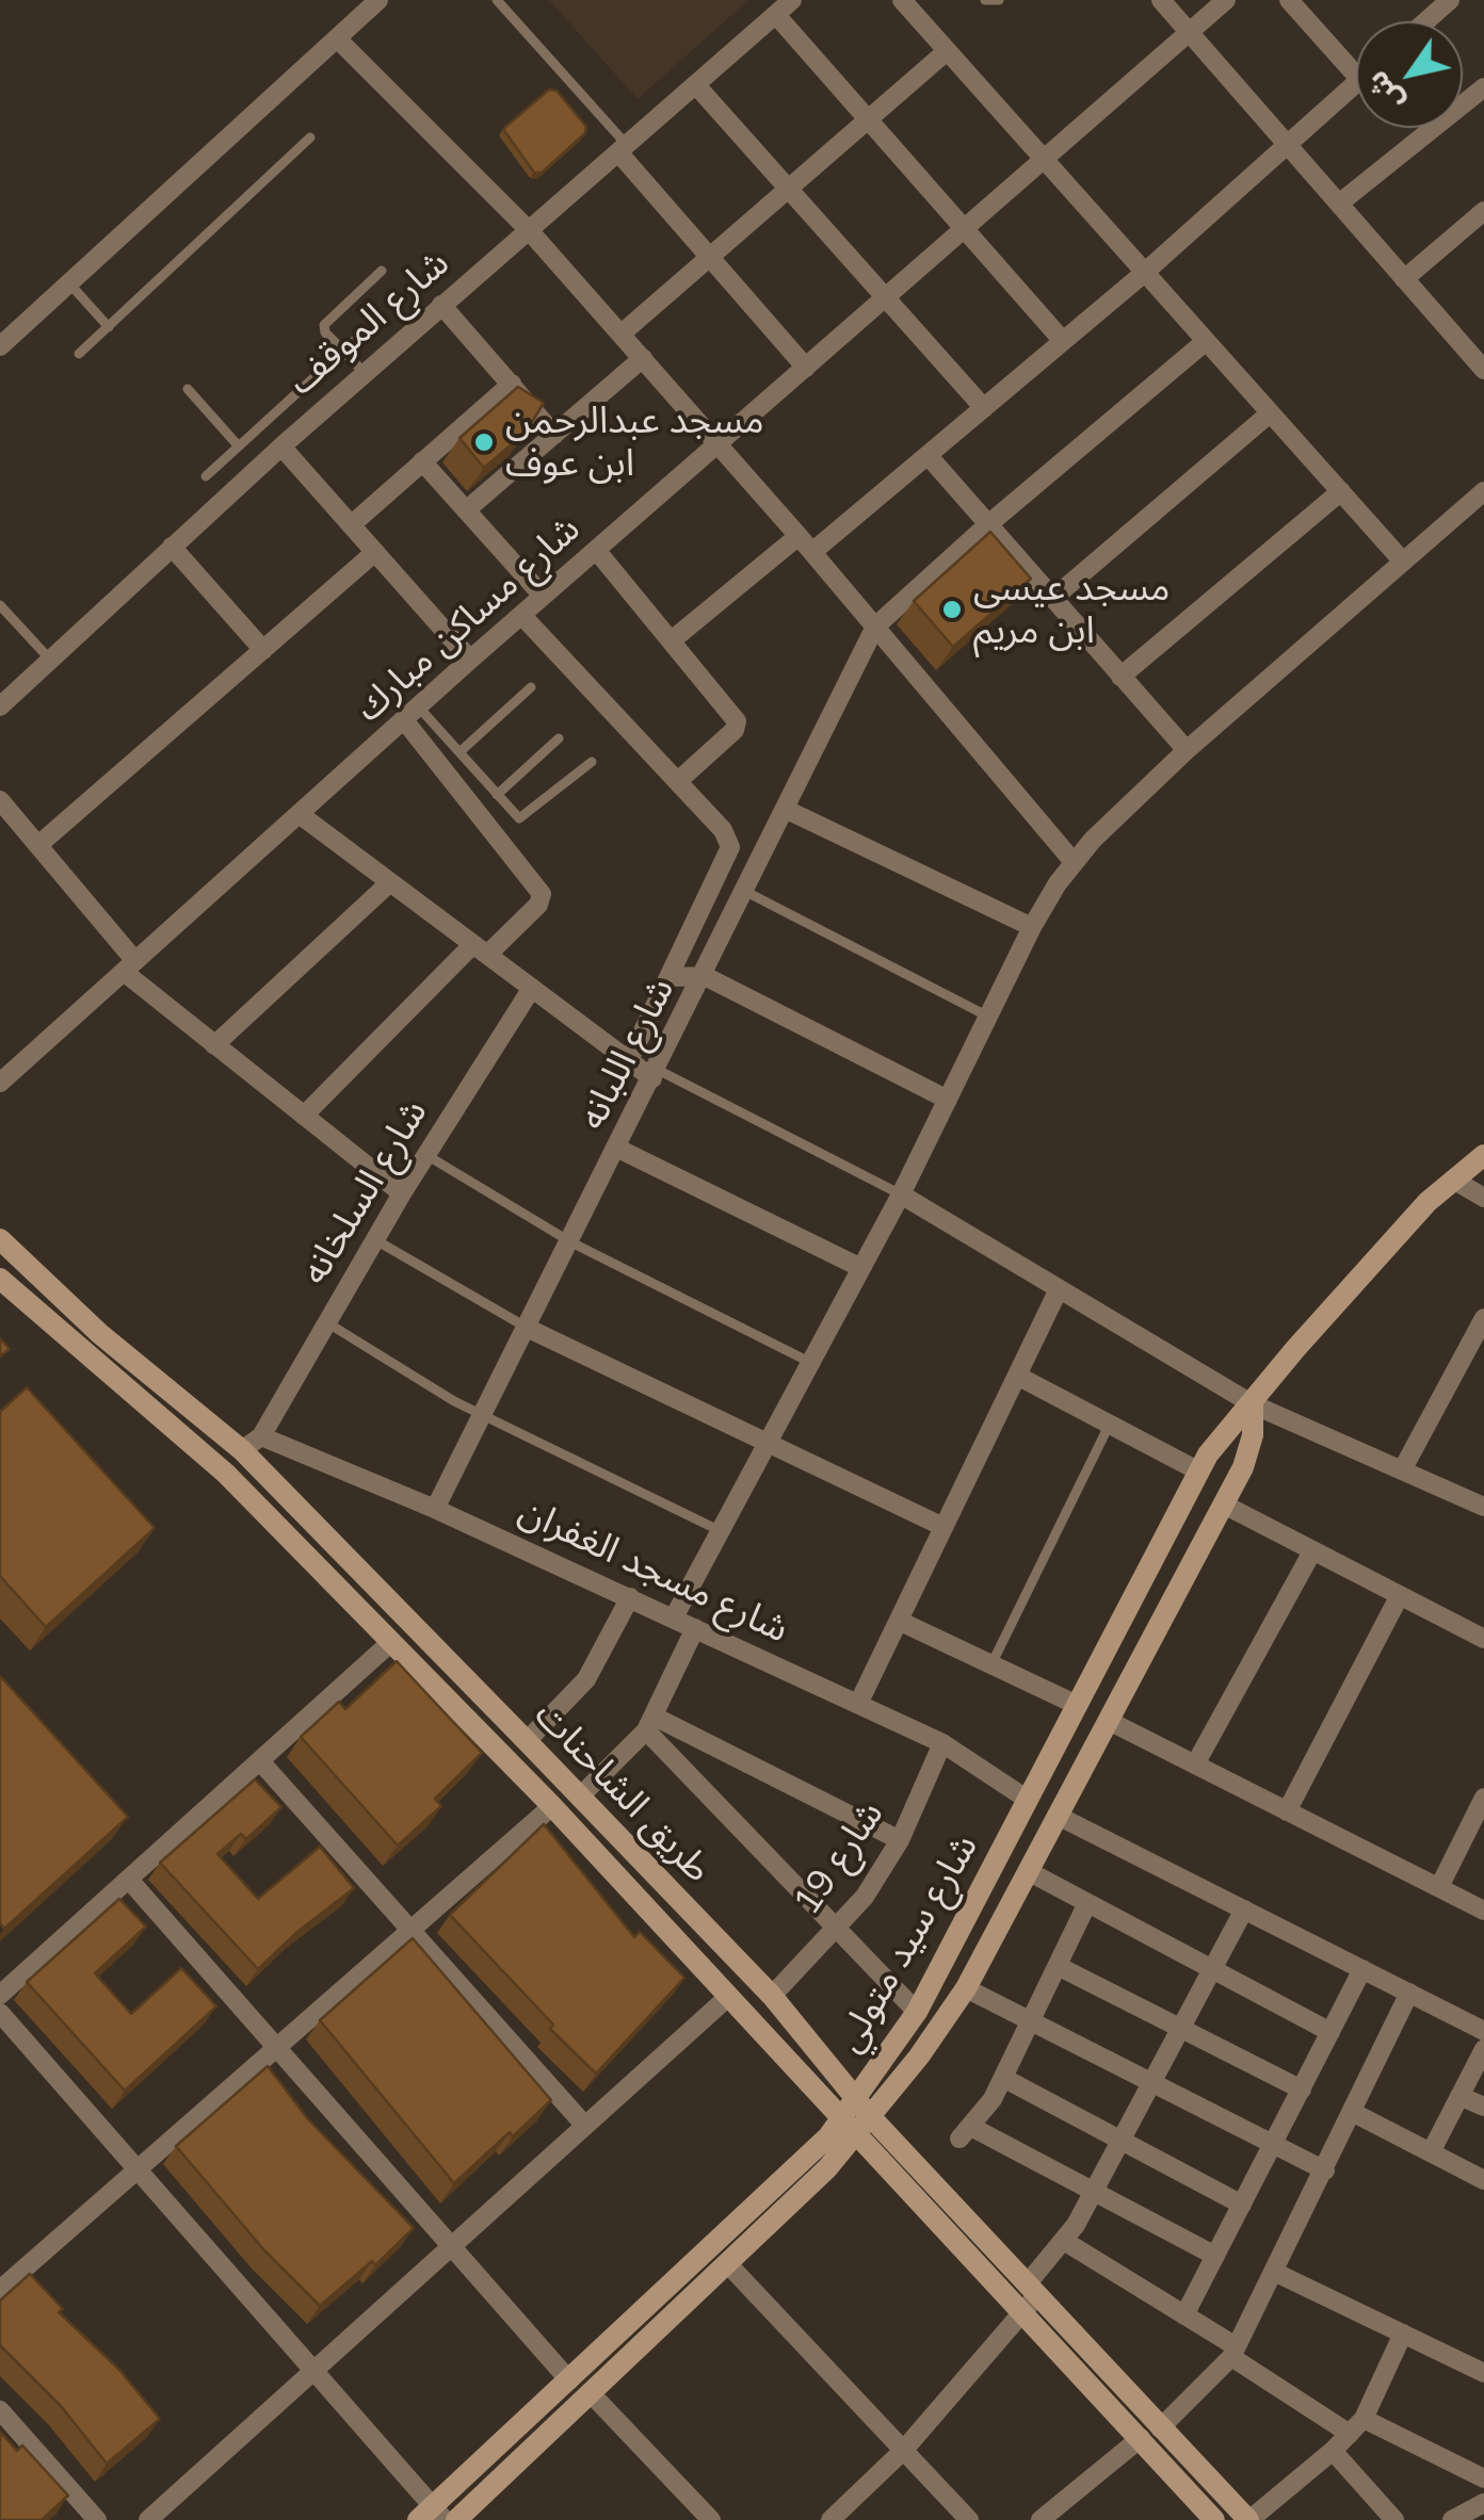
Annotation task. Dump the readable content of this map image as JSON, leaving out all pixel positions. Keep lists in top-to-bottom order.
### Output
{
  "streets": {
    "street": [
      "شارع الموقف",
      "شارع مساكن مبارك",
      "شارع اللبانه",
      "شارع السلخانه",
      "شارع مسجد الغفران",
      "طريق الشاحنات",
      "شارع 19",
      "شارع سيد متولي"
    ]
  },
  "crossings": [
    ["شارع اللبانه", "شارع مسجد الغفران"],
    ["شارع السلخانه", "شارع مسجد الغفران"],
    ["شارع مسجد الغفران", "شارع 19"],
    ["شارع مسجد الغفران", "شارع سيد متولي"],
    ["طريق الشاحنات", "شارع 19"],
    ["طريق الشاحنات", "شارع سيد متولي"]
  ],
  "places": ["مسجد عبدالرحمن ابن عوف", "مسجد عيسى ابن مريم"],
  "north": "bottom left"
}
